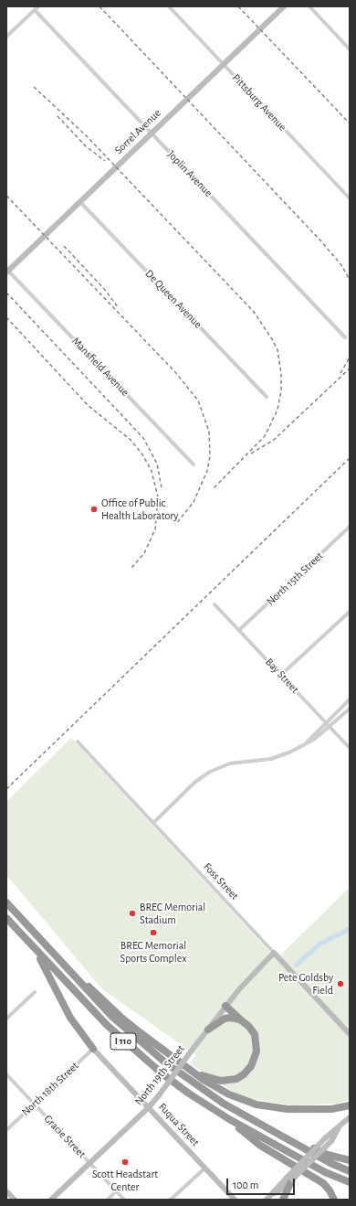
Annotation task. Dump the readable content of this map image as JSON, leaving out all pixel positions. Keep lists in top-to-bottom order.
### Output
{
  "streets": {
    "highway": ["I 110"],
    "street": [
      "Pittsburg Avenue",
      "Sorrel Avenue",
      "Joplin Avenue",
      "De Queen Avenue",
      "Mansfield Avenue",
      "North 15th Street",
      "Bay Street",
      "Foss Street",
      "North 19th Street",
      "North 18th Street",
      "Fuqua Street",
      "Gracie Street"
    ]
  },
  "crossings": [
    ["Pittsburg Avenue", "Sorrel Avenue"],
    ["Sorrel Avenue", "Joplin Avenue"],
    ["Sorrel Avenue", "De Queen Avenue"],
    ["Sorrel Avenue", "Mansfield Avenue"],
    ["North 15th Street", "Bay Street"],
    ["Foss Street", "North 19th Street"],
    ["North 19th Street", "Fuqua Street"],
    ["North 19th Street", "Gracie Street"],
    ["North 18th Street", "Fuqua Street"],
    ["North 18th Street", "Gracie Street"]
  ],
  "places": [
    "Office of Public Health Laboratory",
    "BREC Memorial Stadium",
    "BREC Memorial Sports Complex",
    "Pete Goldsby Field",
    "Scott Headstart Center"
  ],
  "scale_bar": "100 m"
}
